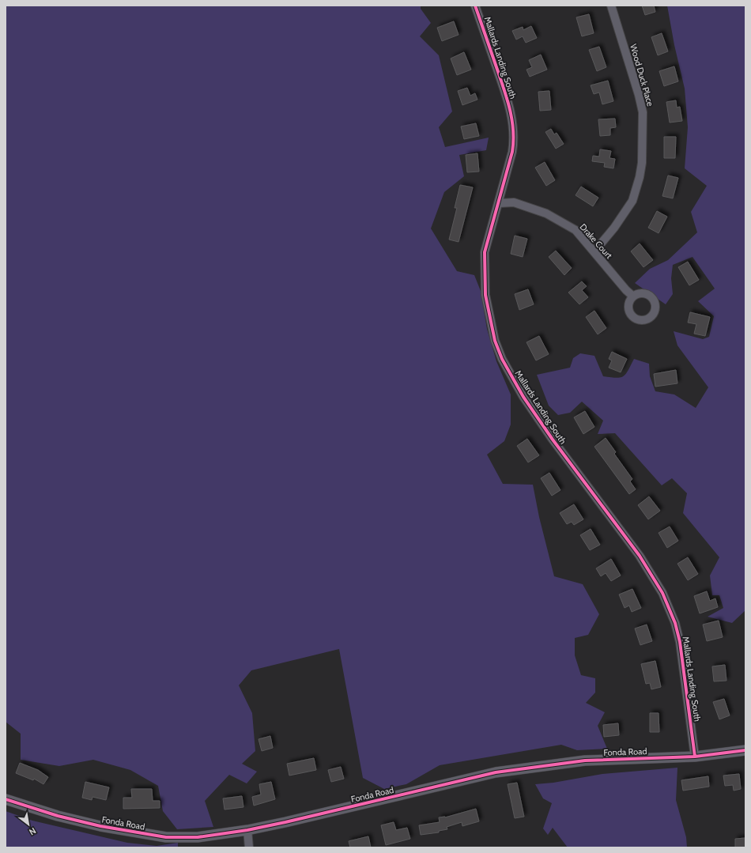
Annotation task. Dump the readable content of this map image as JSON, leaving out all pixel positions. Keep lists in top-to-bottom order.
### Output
{
  "streets": {
    "street": [
      "Mallards Landing South",
      "Wood Duck Place",
      "Drake Court",
      "Fonda Road"
    ]
  },
  "crossings": [
    ["Mallards Landing South", "Drake Court"],
    ["Mallards Landing South", "Fonda Road"],
    ["Wood Duck Place", "Drake Court"]
  ],
  "north": "bottom right"
}
